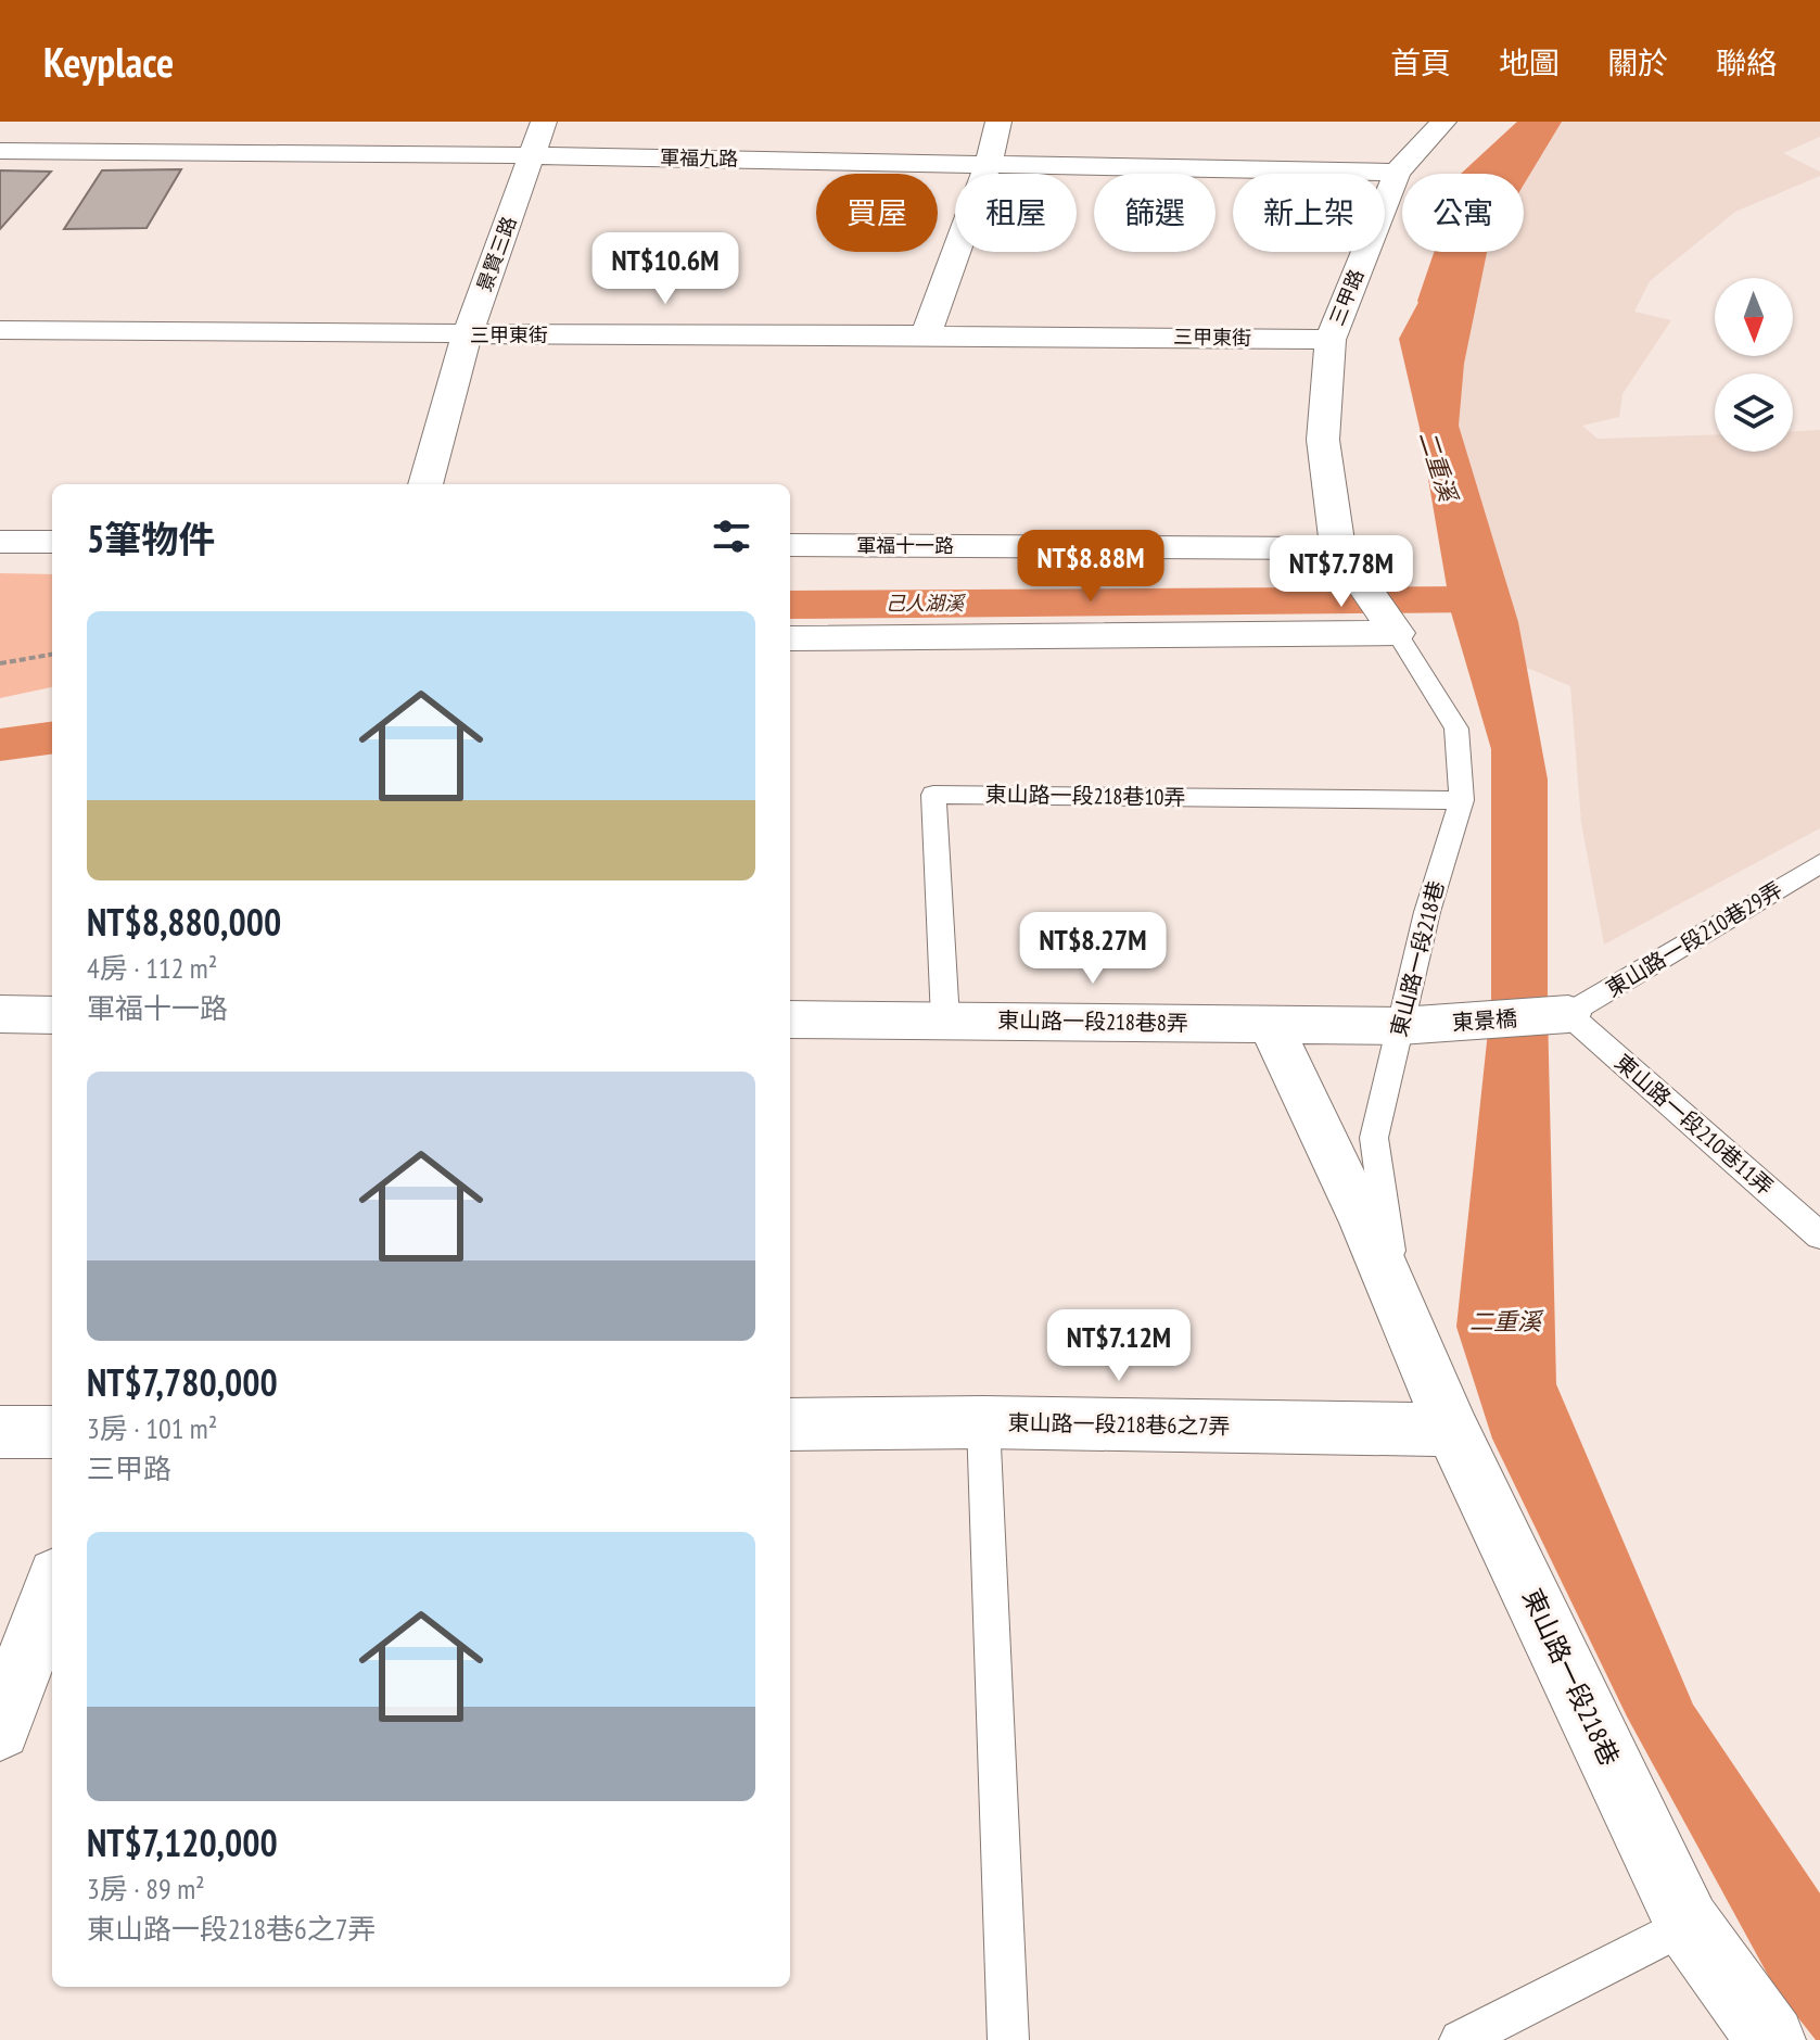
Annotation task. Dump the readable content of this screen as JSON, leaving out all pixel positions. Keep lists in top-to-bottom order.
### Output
{
  "streets": {
    "street": [
      "軍福九路",
      "景賢三路",
      "三甲路",
      "三甲東街",
      "軍福十一路",
      "東山路一段218巷",
      "東景橋",
      "東山路一段218巷8弄",
      "東山路一段218巷6之7弄"
    ],
    "lane": ["東山路一段218巷10弄", "東山路一段210巷29弄", "東山路一段210巷11弄"]
  },
  "crossings": [
    ["軍福九路", "景賢三路"],
    ["軍福九路", "三甲路"],
    ["景賢三路", "三甲東街"],
    ["三甲路", "三甲東街"],
    ["三甲路", "軍福十一路"],
    ["東山路一段218巷10弄", "東山路一段218巷"],
    ["東山路一段218巷10弄", "東山路一段218巷8弄"],
    ["東山路一段210巷29弄", "東景橋"],
    ["東山路一段210巷29弄", "東山路一段210巷11弄"],
    ["東山路一段218巷", "東景橋"],
    ["東山路一段218巷", "東山路一段218巷8弄"],
    ["東山路一段218巷", "東山路一段218巷6之7弄"],
    ["東景橋", "東山路一段218巷8弄"],
    ["東景橋", "東山路一段210巷11弄"]
  ],
  "water": ["二重溪", "己人湖溪"],
  "north": "bottom",
  "page": {
    "header": "Keyplace",
    "nav": [
      "首頁",
      "地圖",
      "關於",
      "聯絡"
    ],
    "chip": [
      "買屋",
      "租屋",
      "篩選",
      "新上架",
      "公寓"
    ],
    "price": [
      "NT$10.6M",
      "NT$8.88M",
      "NT$7.78M",
      "NT$8.27M",
      "NT$7.12M"
    ],
    "heading": "5筆物件",
    "list": [
      {
        "name": "NT$8,880,000",
        "note": "4房 · 112 m² · 軍福十一路"
      },
      {
        "name": "NT$7,780,000",
        "note": "3房 · 101 m² · 三甲路"
      },
      {
        "name": "NT$7,120,000",
        "note": "3房 · 89 m² · 東山路一段218巷6之7弄"
      }
    ]
  }
}
